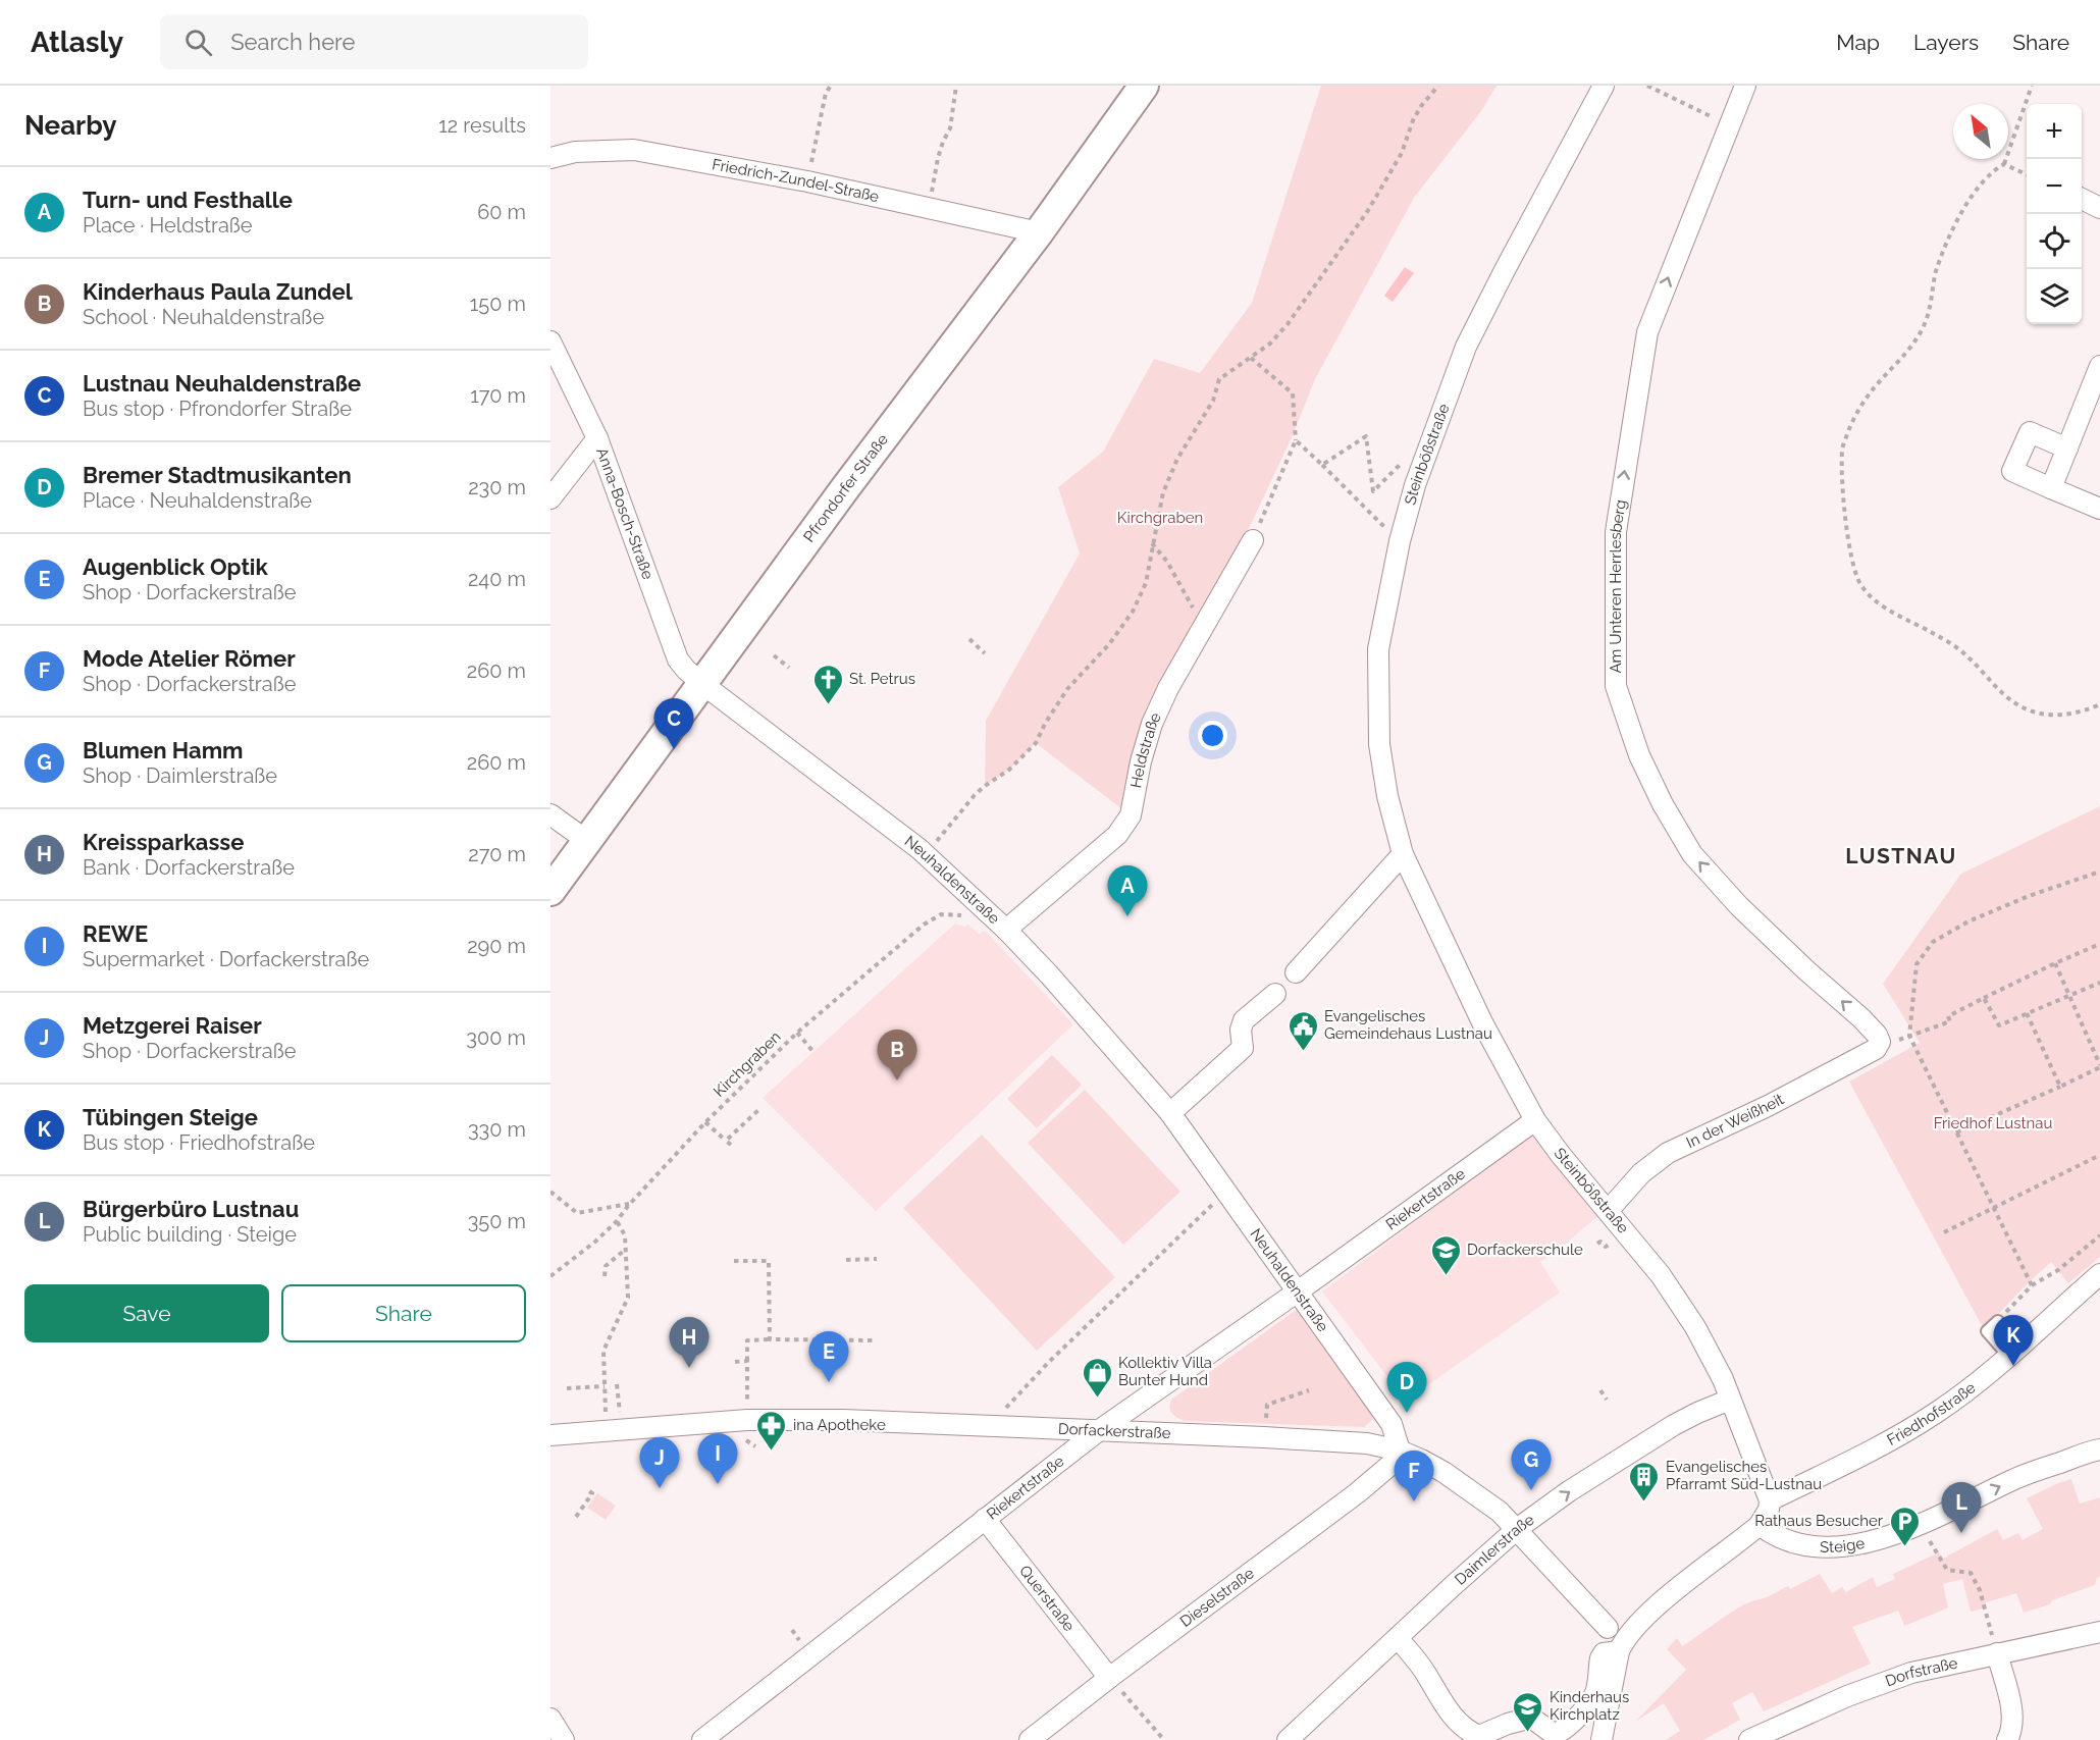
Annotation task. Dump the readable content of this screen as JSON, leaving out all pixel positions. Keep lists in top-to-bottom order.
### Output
{
  "streets": {
    "street": [
      "Friedrich-Zundel-Straße",
      "Steinbößstraße",
      "Pfrondorfer Straße",
      "Anna-Bosch-Straße",
      "Am Unteren Herrlesberg",
      "Heldstraße",
      "Neuhaldenstraße",
      "In der Weißheit",
      "Riekertstraße",
      "Friedhofstraße",
      "Dorfackerstraße",
      "Steige",
      "Daimlerstraße",
      "Querstraße",
      "Dieselstraße",
      "Dorfstraße"
    ],
    "path": ["Kirchgraben"]
  },
  "crossings": [
    ["Friedrich-Zundel-Straße", "Pfrondorfer Straße"],
    ["Steinbößstraße", "In der Weißheit"],
    ["Steinbößstraße", "Riekertstraße"],
    ["Steinbößstraße", "Friedhofstraße"],
    ["Steinbößstraße", "Daimlerstraße"],
    ["Pfrondorfer Straße", "Anna-Bosch-Straße"],
    ["Pfrondorfer Straße", "Neuhaldenstraße"],
    ["Anna-Bosch-Straße", "Neuhaldenstraße"],
    ["Am Unteren Herrlesberg", "In der Weißheit"],
    ["Heldstraße", "Neuhaldenstraße"],
    ["Neuhaldenstraße", "Kirchgraben"],
    ["Neuhaldenstraße", "Riekertstraße"],
    ["Neuhaldenstraße", "Dorfackerstraße"],
    ["Neuhaldenstraße", "Dieselstraße"],
    ["Riekertstraße", "Dorfackerstraße"],
    ["Riekertstraße", "Querstraße"],
    ["Dorfackerstraße", "Daimlerstraße"],
    ["Dorfackerstraße", "Dieselstraße"],
    ["Querstraße", "Dieselstraße"]
  ],
  "one_way": ["Am Unteren Herrlesberg", "Steige"],
  "districts": ["LUSTNAU"],
  "parks": ["Kirchgraben", "Friedhof Lustnau"],
  "places": {
    "church": ["St. Petrus"],
    "public building": ["Evangelisches Gemeindehaus Lustnau"],
    "school or university": ["Dorfackerschule", "Kinderhaus Kirchplatz"],
    "shop": ["Kollektiv Villa Bunter Hund"],
    "pharmacy": ["ina Apotheke"],
    "building": ["Evangelisches Pfarramt Süd-Lustnau"],
    "parking": ["Rathaus Besucher"]
  },
  "north": "top left",
  "page": {
    "header": "Atlasly",
    "search": "Search here",
    "nav": ["Map", "Layers", "Share"],
    "heading": ["Nearby", "12 results"],
    "map_buttons": ["+", "−"],
    "list": [
      {
        "mark": "A",
        "name": "Turn- und Festhalle",
        "note": "Place · Heldstraße",
        "value": "60 m"
      },
      {
        "mark": "B",
        "name": "Kinderhaus Paula Zundel",
        "note": "School · Neuhaldenstraße",
        "value": "150 m"
      },
      {
        "mark": "C",
        "name": "Lustnau Neuhaldenstraße",
        "note": "Bus stop · Pfrondorfer Straße",
        "value": "170 m"
      },
      {
        "mark": "D",
        "name": "Bremer Stadtmusikanten",
        "note": "Place · Neuhaldenstraße",
        "value": "230 m"
      },
      {
        "mark": "E",
        "name": "Augenblick Optik",
        "note": "Shop · Dorfackerstraße",
        "value": "240 m"
      },
      {
        "mark": "F",
        "name": "Mode Atelier Römer",
        "note": "Shop · Dorfackerstraße",
        "value": "260 m"
      },
      {
        "mark": "G",
        "name": "Blumen Hamm",
        "note": "Shop · Daimlerstraße",
        "value": "260 m"
      },
      {
        "mark": "H",
        "name": "Kreissparkasse",
        "note": "Bank · Dorfackerstraße",
        "value": "270 m"
      },
      {
        "mark": "I",
        "name": "REWE",
        "note": "Supermarket · Dorfackerstraße",
        "value": "290 m"
      },
      {
        "mark": "J",
        "name": "Metzgerei Raiser",
        "note": "Shop · Dorfackerstraße",
        "value": "300 m"
      },
      {
        "mark": "K",
        "name": "Tübingen Steige",
        "note": "Bus stop · Friedhofstraße",
        "value": "330 m"
      },
      {
        "mark": "L",
        "name": "Bürgerbüro Lustnau",
        "note": "Public building · Steige",
        "value": "350 m"
      }
    ],
    "pins": [
      "C",
      "A",
      "B",
      "K",
      "H",
      "E",
      "D",
      "I",
      "J",
      "G",
      "F",
      "L"
    ],
    "buttons": ["Save", "Share"]
  }
}
